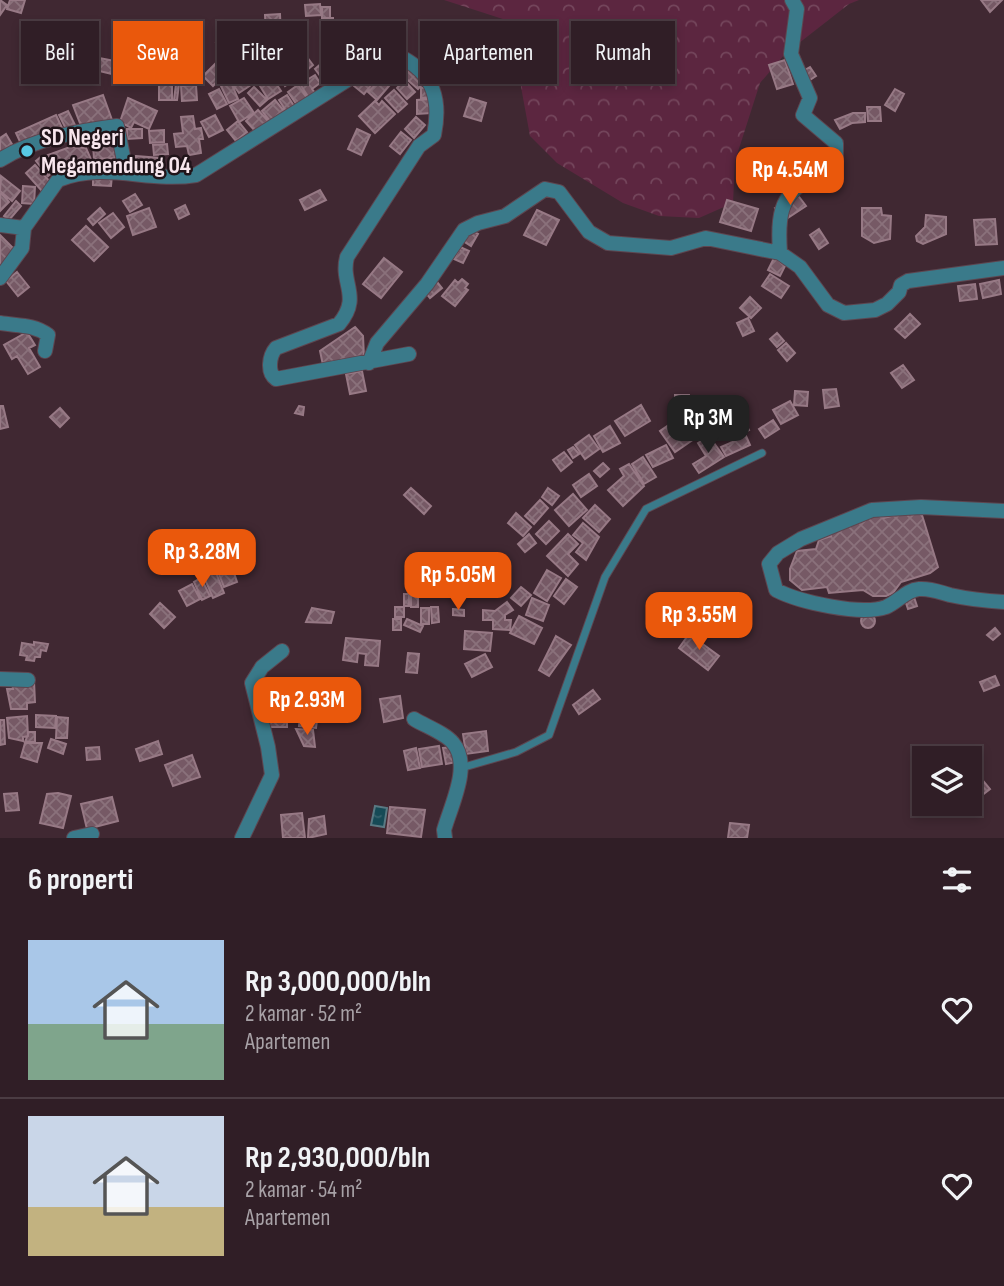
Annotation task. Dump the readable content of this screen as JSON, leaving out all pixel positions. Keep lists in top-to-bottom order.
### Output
{
  "places": ["SD Negeri Megamendung 04"],
  "page": {
    "chip": [
      "Beli",
      "Sewa",
      "Filter",
      "Baru",
      "Apartemen",
      "Rumah"
    ],
    "price": [
      "Rp 4.54M",
      "Rp 3M",
      "Rp 3.28M",
      "Rp 5.05M",
      "Rp 3.55M",
      "Rp 2.93M"
    ],
    "heading": "6 properti",
    "list": [
      {
        "name": "Rp 3,000,000/bln",
        "note": "2 kamar · 52 m² · Apartemen"
      },
      {
        "name": "Rp 2,930,000/bln",
        "note": "2 kamar · 54 m² · Apartemen"
      }
    ]
  }
}
